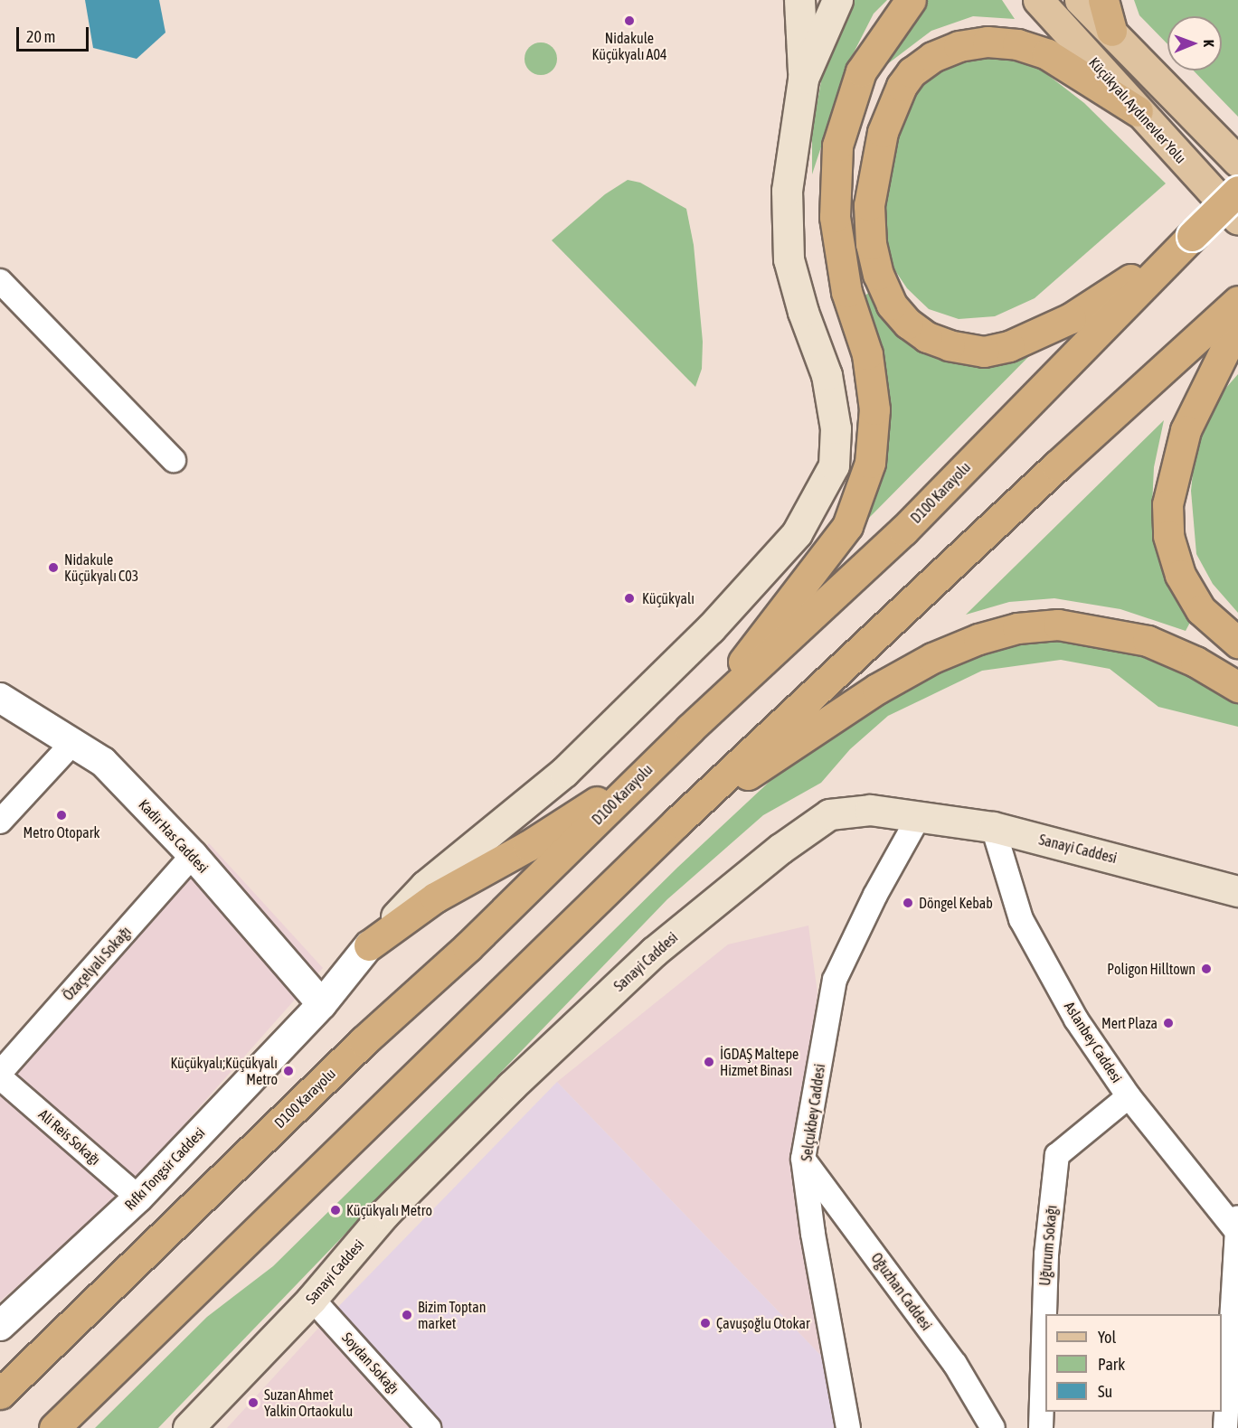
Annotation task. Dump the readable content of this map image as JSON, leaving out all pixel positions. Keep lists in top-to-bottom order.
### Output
{
  "streets": {
    "highway": ["D100 Karayolu"],
    "main road": ["Küçükyalı Aydınevler Yolu", "Sanayi Caddesi"],
    "street": [
      "Kadir Has Caddesi",
      "Özaçelyalı Sokağı",
      "Aslanbey Caddesi",
      "Selçukbey Caddesi",
      "Ali Reis Sokağı",
      "Rıfkı Tongsir Caddesi",
      "Uğurum Sokağı",
      "Oğuzhan Caddesi",
      "Soydan Sokağı"
    ]
  },
  "crossings": [
    ["Kadir Has Caddesi", "Özaçelyalı Sokağı"],
    ["Kadir Has Caddesi", "Rıfkı Tongsir Caddesi"],
    ["Sanayi Caddesi", "Aslanbey Caddesi"],
    ["Sanayi Caddesi", "Selçukbey Caddesi"],
    ["Sanayi Caddesi", "Soydan Sokağı"],
    ["Aslanbey Caddesi", "Uğurum Sokağı"],
    ["Selçukbey Caddesi", "Oğuzhan Caddesi"],
    ["Ali Reis Sokağı", "Rıfkı Tongsir Caddesi"]
  ],
  "places": [
    "Nidakule Küçükyalı A04",
    "Nidakule Küçükyalı C03",
    "Küçükyalı",
    "Metro Otopark",
    "Döngel Kebab",
    "Poligon Hilltown",
    "Mert Plaza",
    "İGDAŞ Maltepe Hizmet Binası",
    "Küçükyalı;Küçükyalı Metro",
    "Küçükyalı Metro",
    "Bizim Toptan market",
    "Çavuşoğlu Otokar",
    "Suzan Ahmet Yalkin Ortaokulu"
  ],
  "legend": ["Yol", "Park", "Su"],
  "scale_bar": "20 m",
  "north": "right"
}
